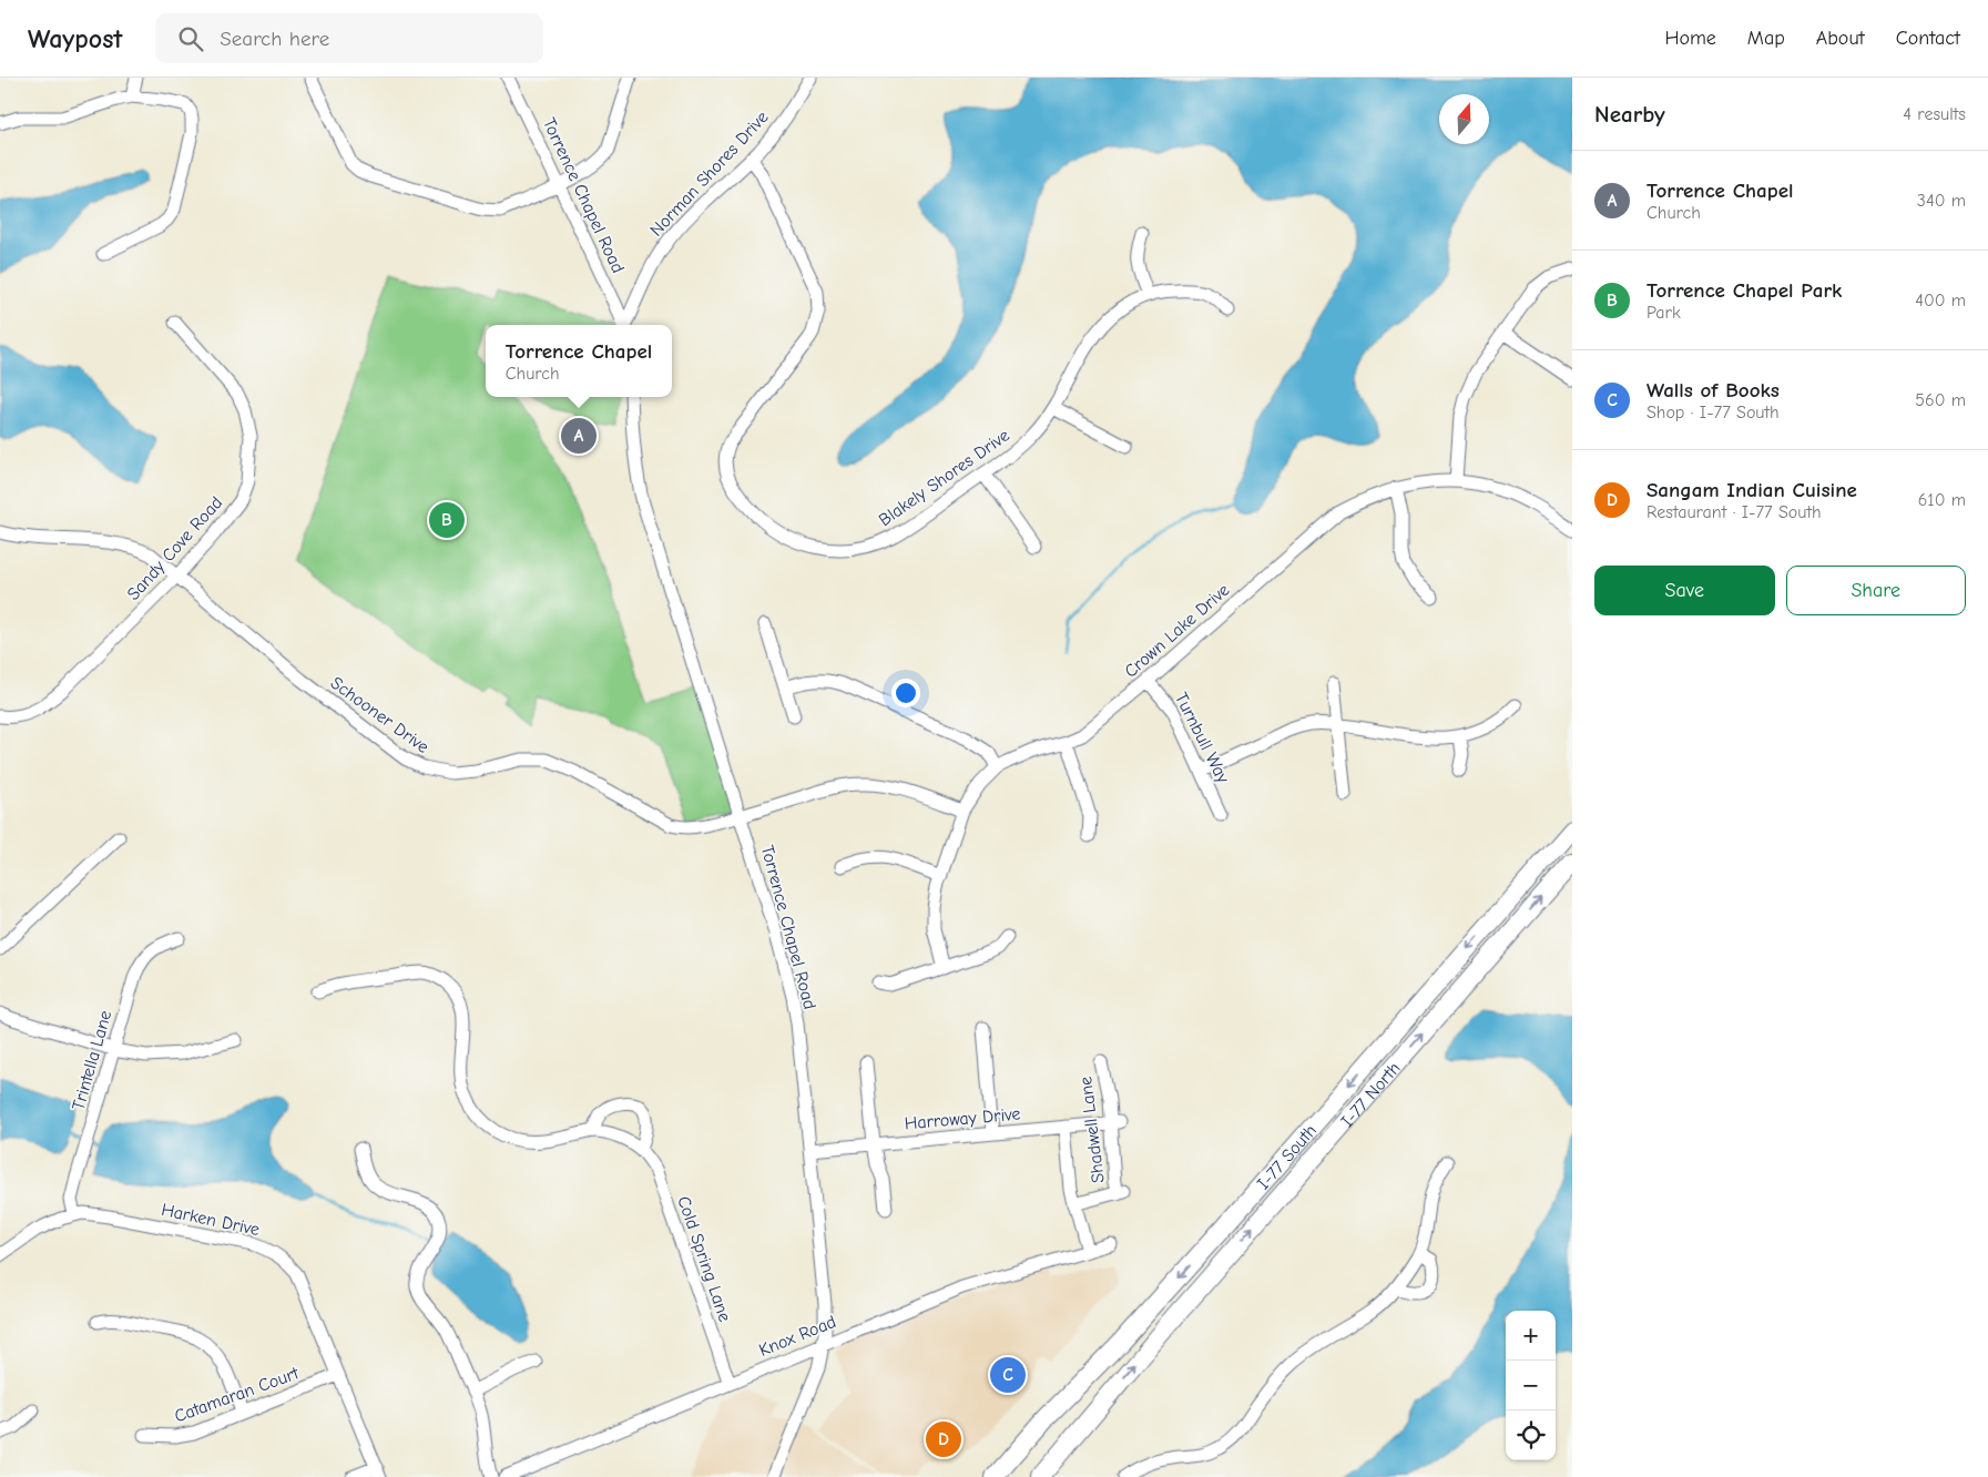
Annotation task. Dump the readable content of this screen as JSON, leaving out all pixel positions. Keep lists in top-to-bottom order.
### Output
{
  "streets": {
    "highway": ["I-77 North", "I-77 South"],
    "street": [
      "Norman Shores Drive",
      "Torrence Chapel Road",
      "Blakely Shores Drive",
      "Sandy Cove Road",
      "Crown Lake Drive",
      "Schooner Drive",
      "Turnbull Way",
      "Trintella Lane",
      "Harroway Drive",
      "Shadwell Lane",
      "Harken Drive",
      "Cold Spring Lane",
      "Knox Road",
      "Catamaran Court"
    ]
  },
  "crossings": [
    ["Norman Shores Drive", "Blakely Shores Drive"],
    ["Torrence Chapel Road", "Schooner Drive"],
    ["Torrence Chapel Road", "Harroway Drive"],
    ["Torrence Chapel Road", "Knox Road"],
    ["Sandy Cove Road", "Schooner Drive"],
    ["Crown Lake Drive", "Schooner Drive"],
    ["Crown Lake Drive", "Turnbull Way"],
    ["Trintella Lane", "Harken Drive"],
    ["Harroway Drive", "Shadwell Lane"],
    ["Harken Drive", "Catamaran Court"],
    ["Cold Spring Lane", "Knox Road"]
  ],
  "one_way": ["I-77 North", "I-77 South"],
  "north": "top",
  "page": {
    "header": "Waypost",
    "search": "Search here",
    "nav": [
      "Home",
      "Map",
      "About",
      "Contact"
    ],
    "heading": ["Nearby", "4 results"],
    "list": [
      {
        "mark": "A",
        "name": "Torrence Chapel",
        "note": "Church",
        "value": "340 m"
      },
      {
        "mark": "B",
        "name": "Torrence Chapel Park",
        "note": "Park",
        "value": "400 m"
      },
      {
        "mark": "C",
        "name": "Walls of Books",
        "note": "Shop · I-77 South",
        "value": "560 m"
      },
      {
        "mark": "D",
        "name": "Sangam Indian Cuisine",
        "note": "Restaurant · I-77 South",
        "value": "610 m"
      }
    ],
    "popup": ["Torrence Chapel", "Church"],
    "pins": [
      "A",
      "B",
      "C",
      "D"
    ],
    "buttons": ["Save", "Share"],
    "map_buttons": ["+", "−"]
  }
}
